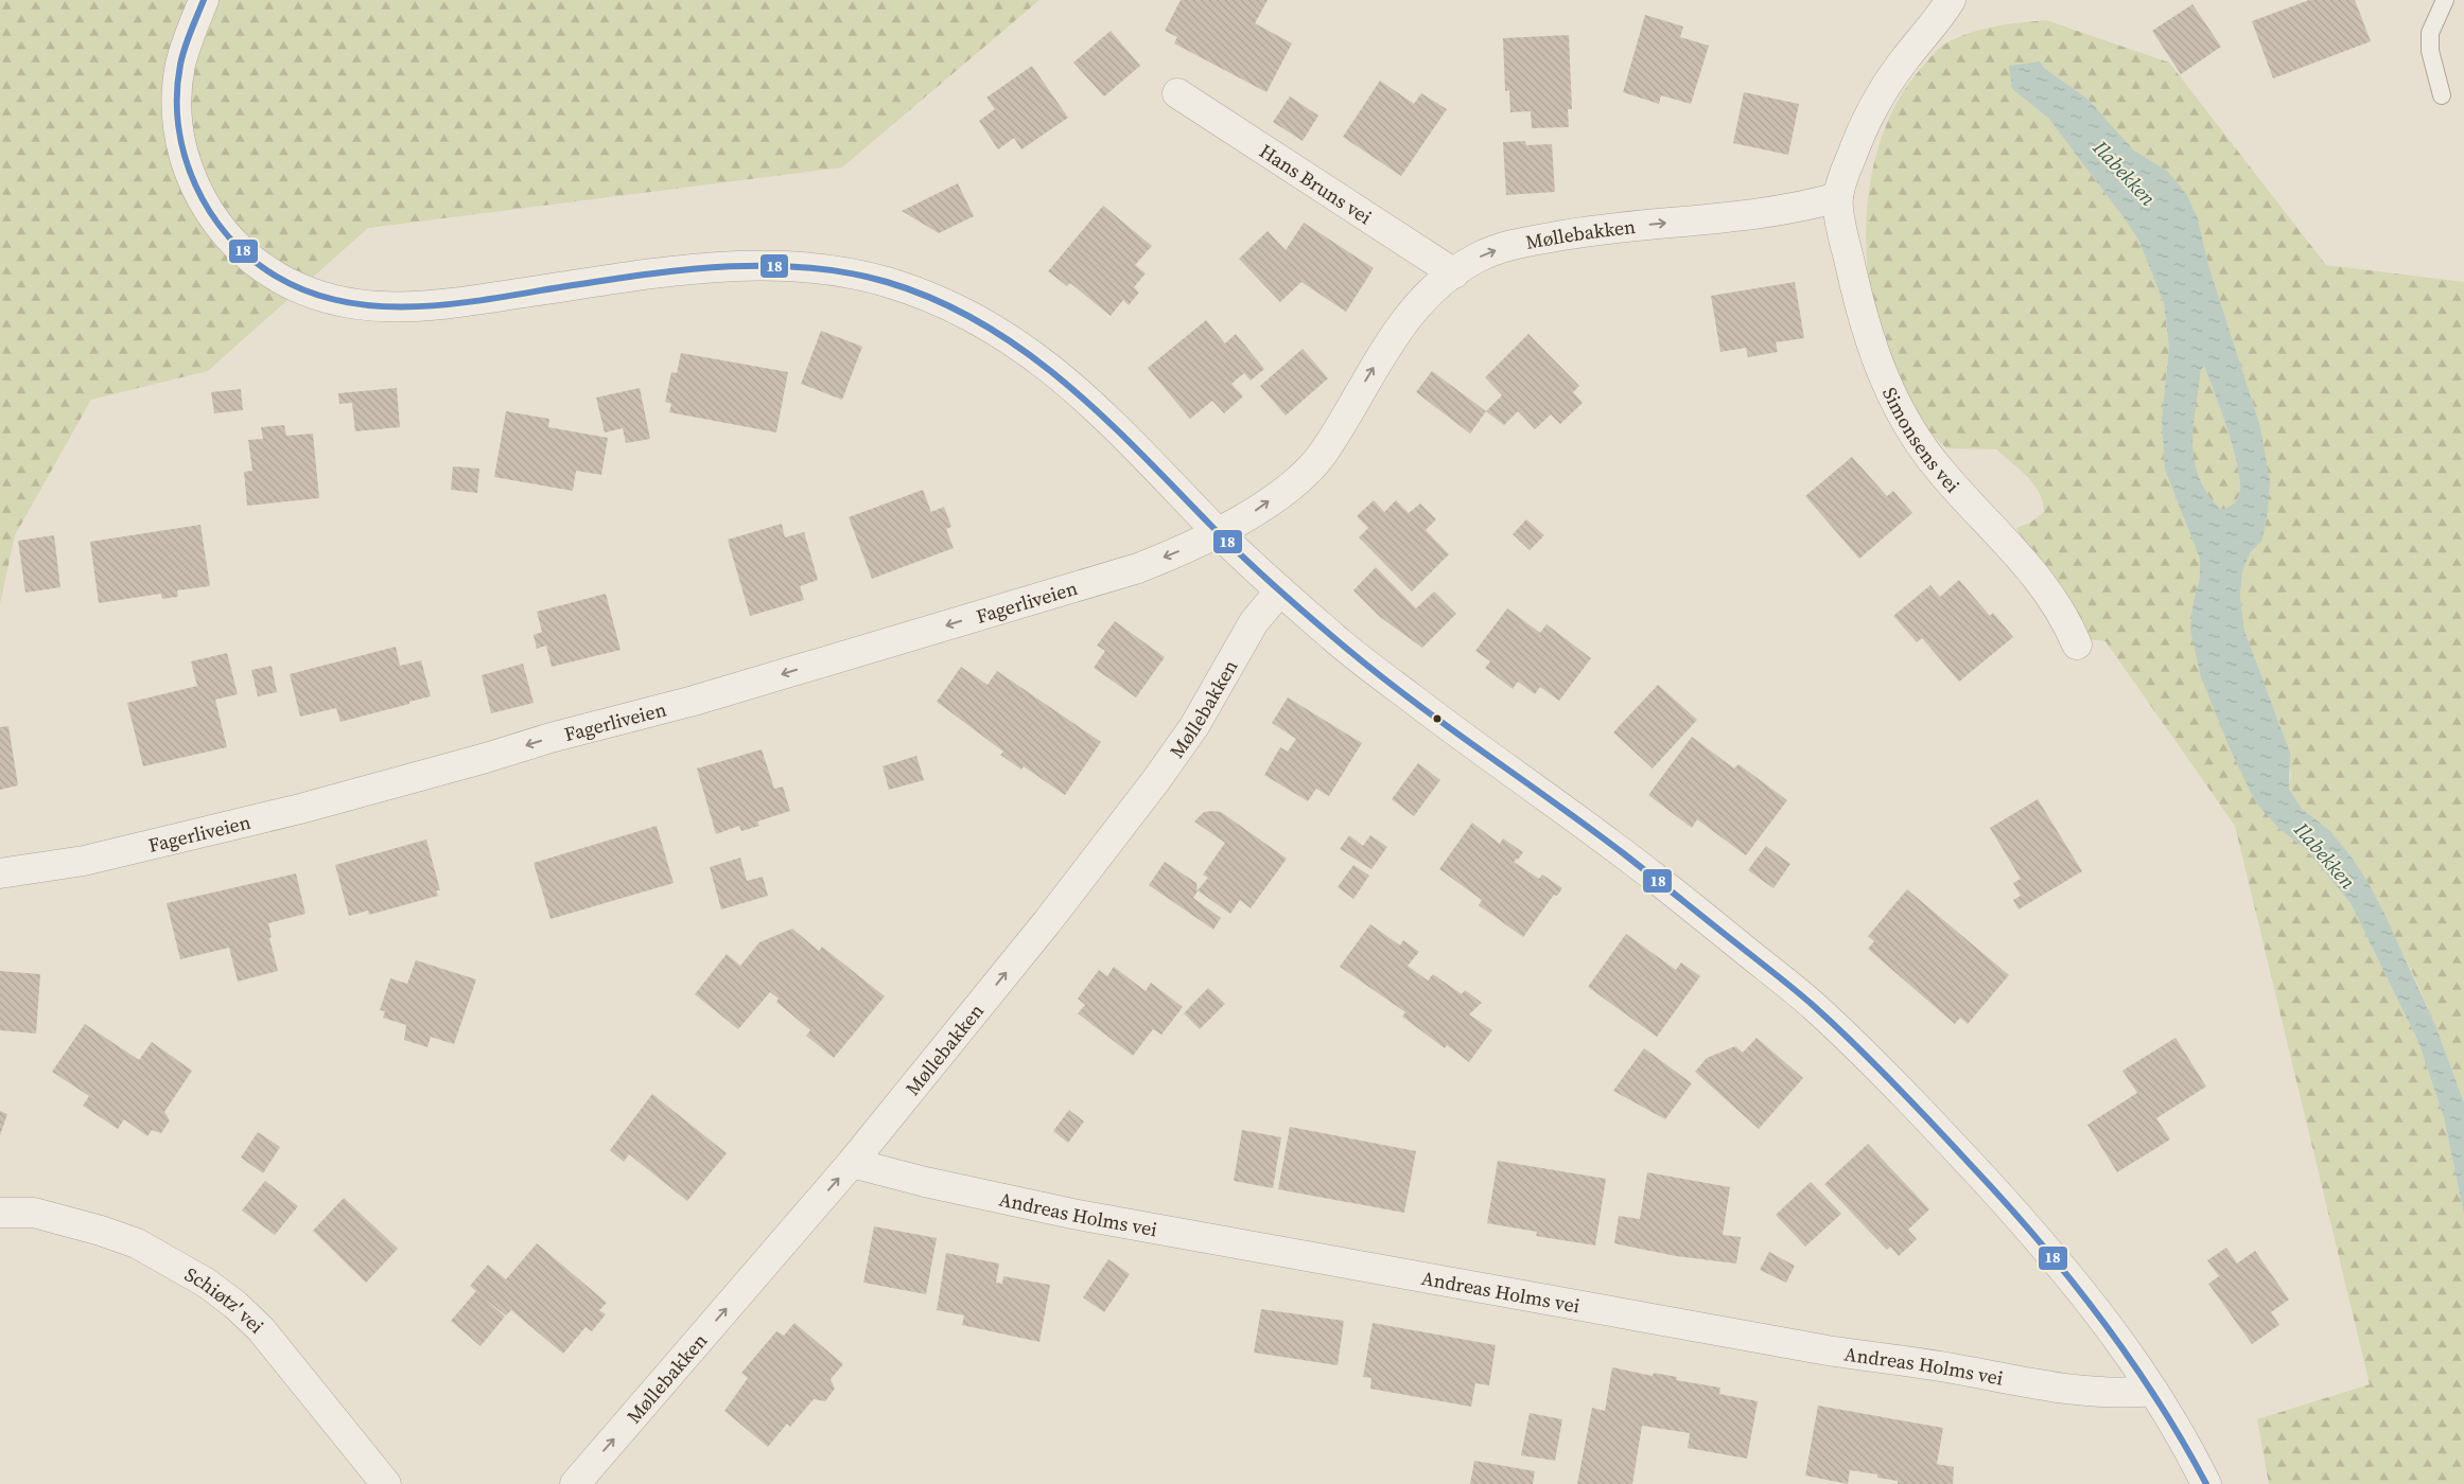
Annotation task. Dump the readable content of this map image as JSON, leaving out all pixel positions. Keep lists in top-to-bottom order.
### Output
{
  "streets": {
    "street": [
      "Hans Bruns vei",
      "Møllebakken",
      "Simonsens vei",
      "Fagerliveien",
      "Andreas Holms vei",
      "Schiøtz' vei"
    ]
  },
  "crossings": [
    ["Hans Bruns vei", "Møllebakken"],
    ["Møllebakken", "Simonsens vei"],
    ["Møllebakken", "Fagerliveien"],
    ["Møllebakken", "Andreas Holms vei"]
  ],
  "one_way": ["Møllebakken", "Fagerliveien"],
  "water": ["Ilabekken"],
  "lines": ["transit line 18"]
}
